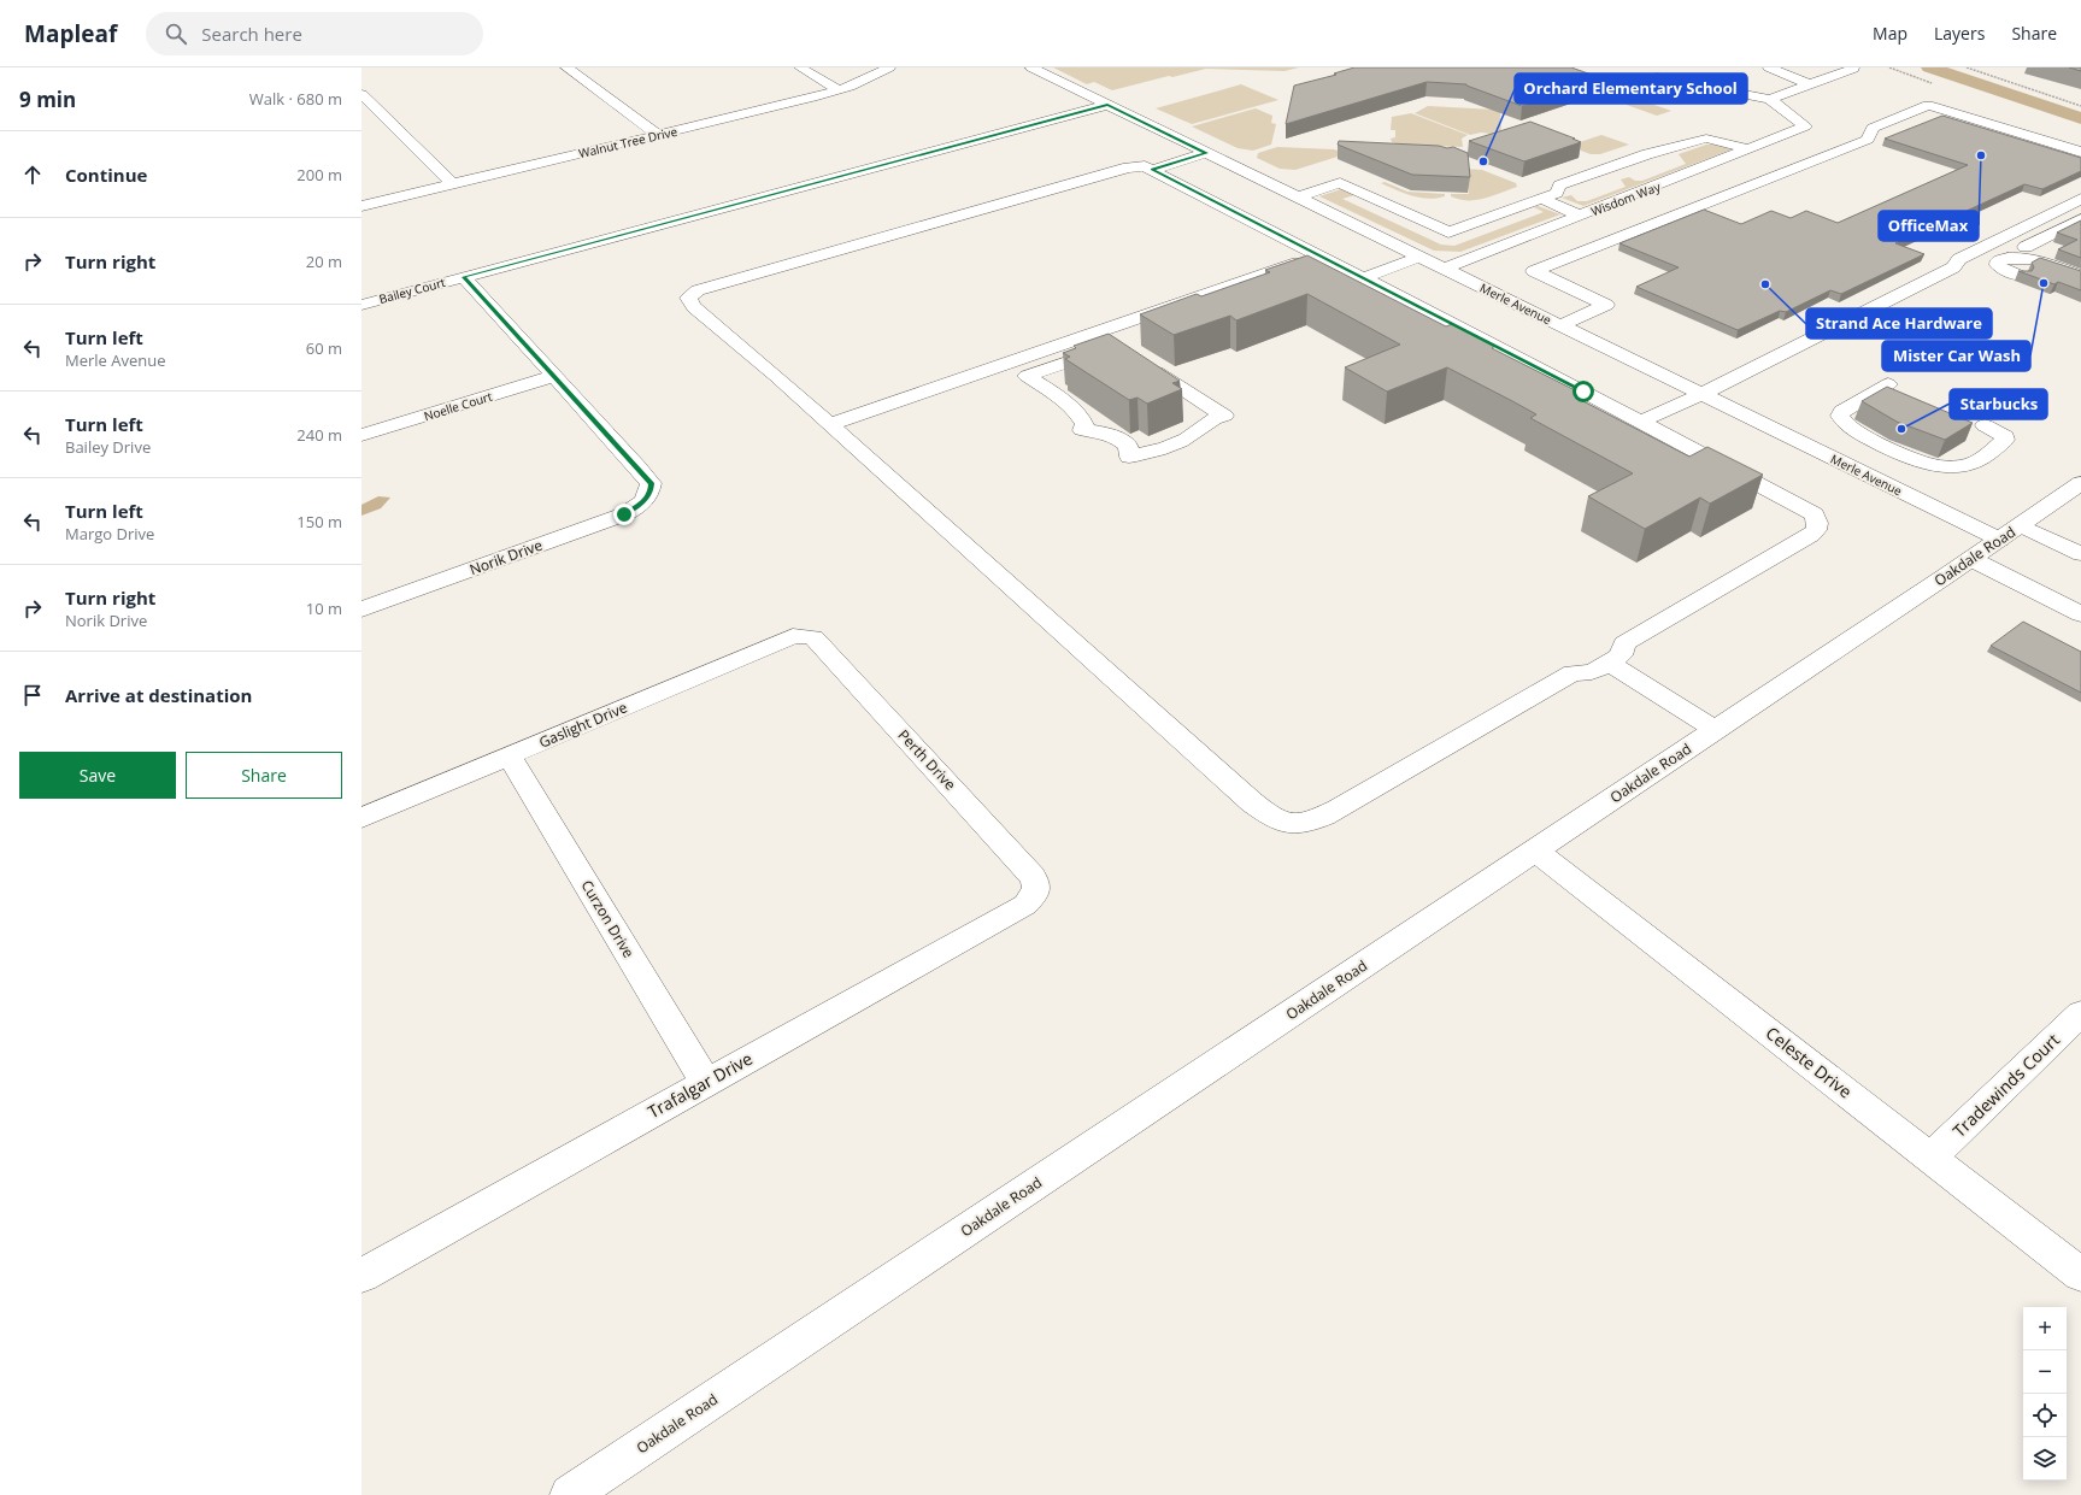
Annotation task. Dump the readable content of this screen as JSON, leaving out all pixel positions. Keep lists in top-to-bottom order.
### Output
{
  "streets": {
    "street": [
      "Walnut Tree Drive",
      "Wisdom Way",
      "Bailey Court",
      "Merle Avenue",
      "Noelle Court",
      "Oakdale Road",
      "Norik Drive",
      "Gaslight Drive",
      "Perth Drive",
      "Curzon Drive",
      "Celeste Drive",
      "Trafalgar Drive",
      "Tradewinds Court"
    ]
  },
  "crossings": [
    ["Wisdom Way", "Merle Avenue"],
    ["Bailey Court", "Merle Avenue"],
    ["Merle Avenue", "Oakdale Road"],
    ["Noelle Court", "Norik Drive"],
    ["Oakdale Road", "Celeste Drive"],
    ["Gaslight Drive", "Perth Drive"],
    ["Gaslight Drive", "Curzon Drive"],
    ["Perth Drive", "Trafalgar Drive"],
    ["Curzon Drive", "Trafalgar Drive"],
    ["Celeste Drive", "Tradewinds Court"]
  ],
  "places": [
    "OfficeMax",
    "Orchard Elementary School",
    "Mister Car Wash",
    "Strand Ace Hardware",
    "Starbucks"
  ],
  "page": {
    "header": "Mapleaf",
    "search": "Search here",
    "nav": ["Map", "Layers", "Share"],
    "heading": ["9 min", "Walk · 680 m"],
    "list": [
      ["Continue", "200 m"],
      ["Turn right", "20 m"],
      ["Turn left", "Merle Avenue", "60 m"],
      ["Turn left", "Bailey Drive", "240 m"],
      ["Turn left", "Margo Drive", "150 m"],
      ["Turn right", "Norik Drive", "10 m"],
      "Arrive at destination"
    ],
    "buttons": ["Save", "Share"],
    "map_buttons": ["+", "−"]
  }
}
